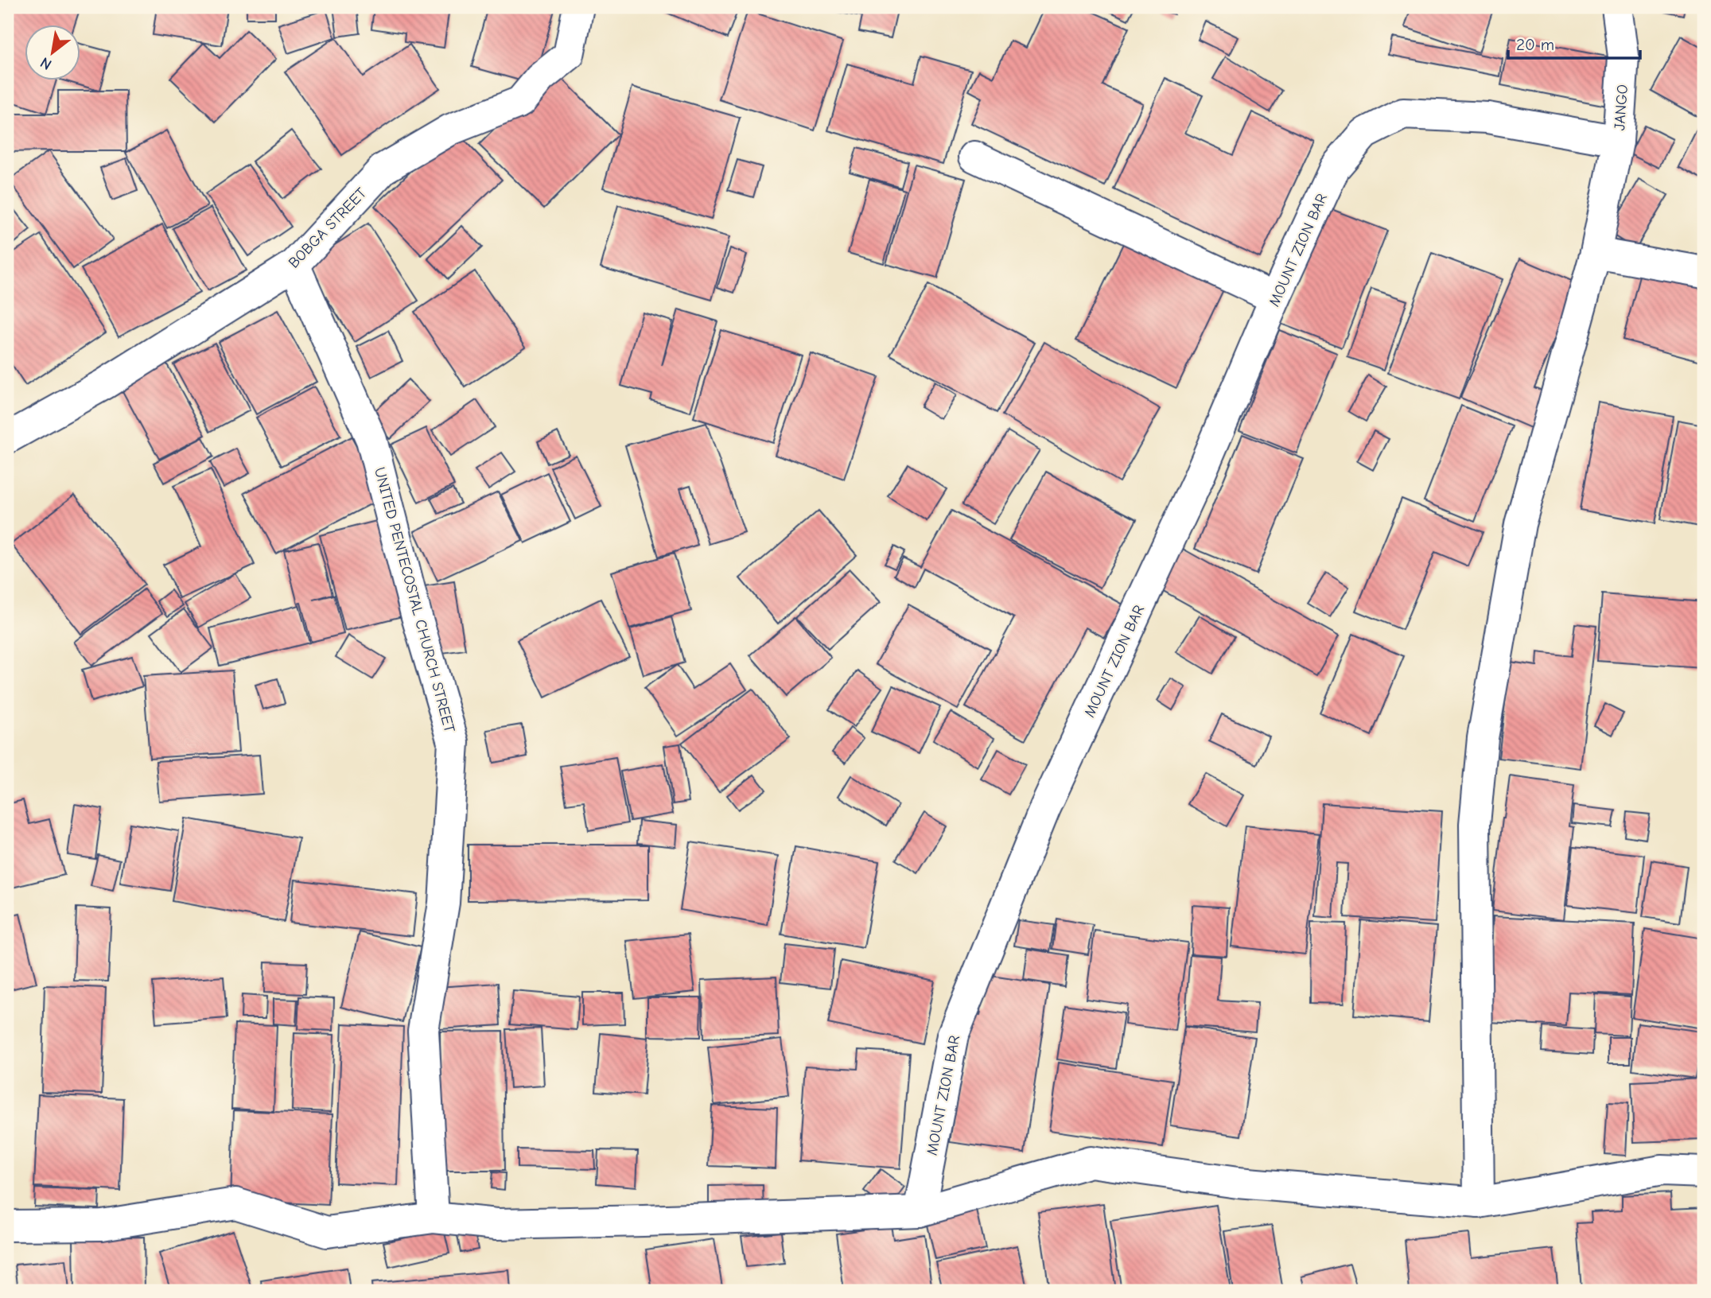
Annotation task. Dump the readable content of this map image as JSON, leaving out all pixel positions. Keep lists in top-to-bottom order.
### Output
{
  "streets": {
    "street": [
      "JANGO",
      "BOBGA STREET",
      "MOUNT ZION BAR",
      "UNITED PENTECOSTAL CHURCH STREET"
    ]
  },
  "crossings": [
    ["JANGO", "MOUNT ZION BAR"],
    ["BOBGA STREET", "UNITED PENTECOSTAL CHURCH STREET"]
  ],
  "scale_bar": "20 m",
  "north": "bottom left"
}
